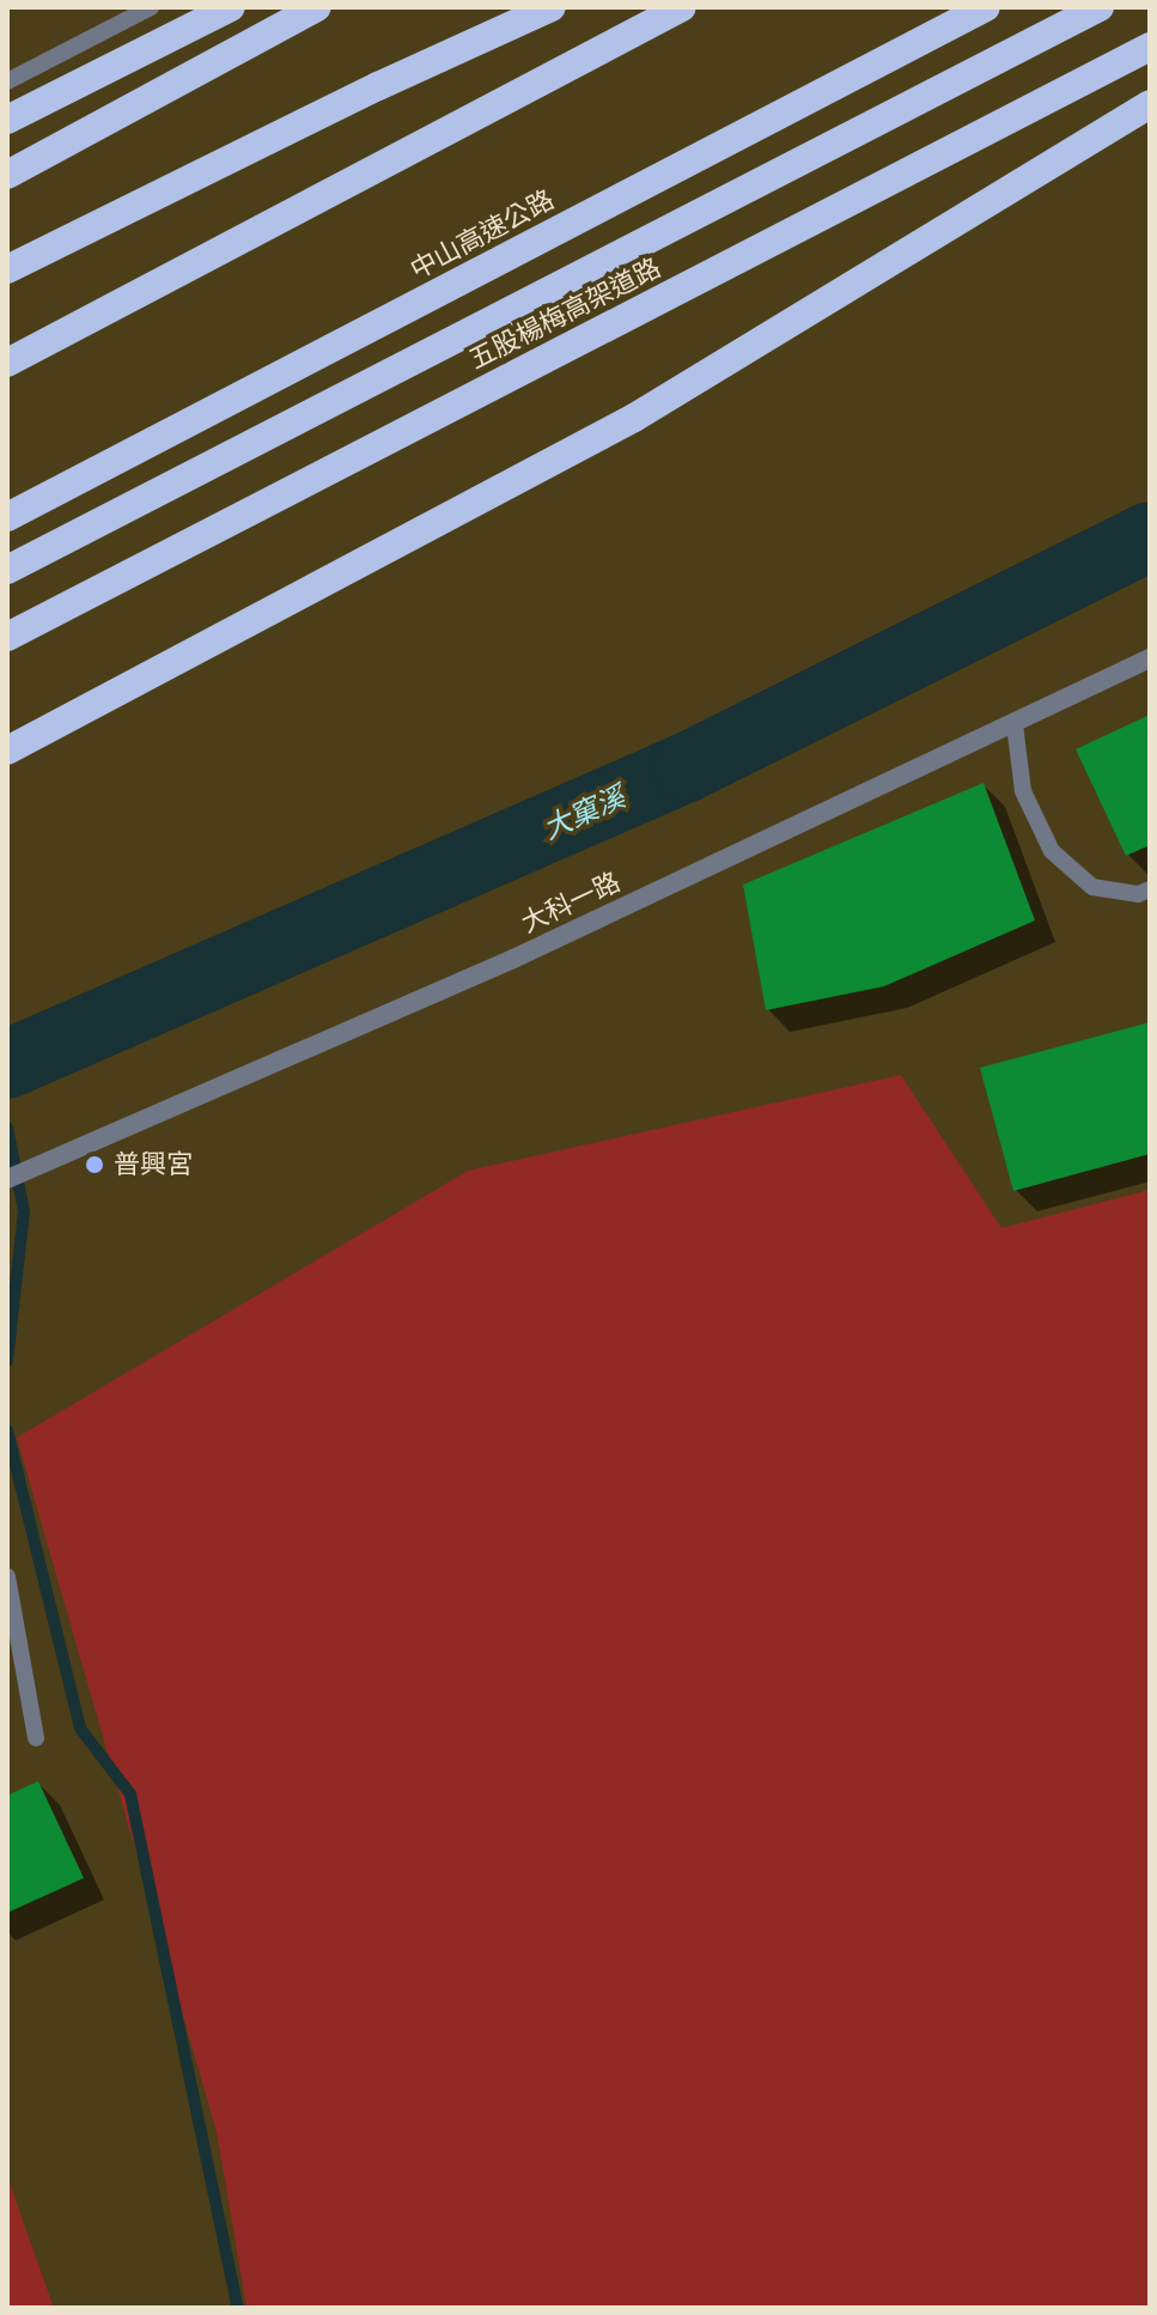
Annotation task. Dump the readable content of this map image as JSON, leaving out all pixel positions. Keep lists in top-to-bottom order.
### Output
{
  "streets": {
    "highway": ["中山高速公路", "五股楊梅高架道路"],
    "street": ["大科一路"]
  },
  "water": ["大窠溪"],
  "places": ["普興宮"]
}
